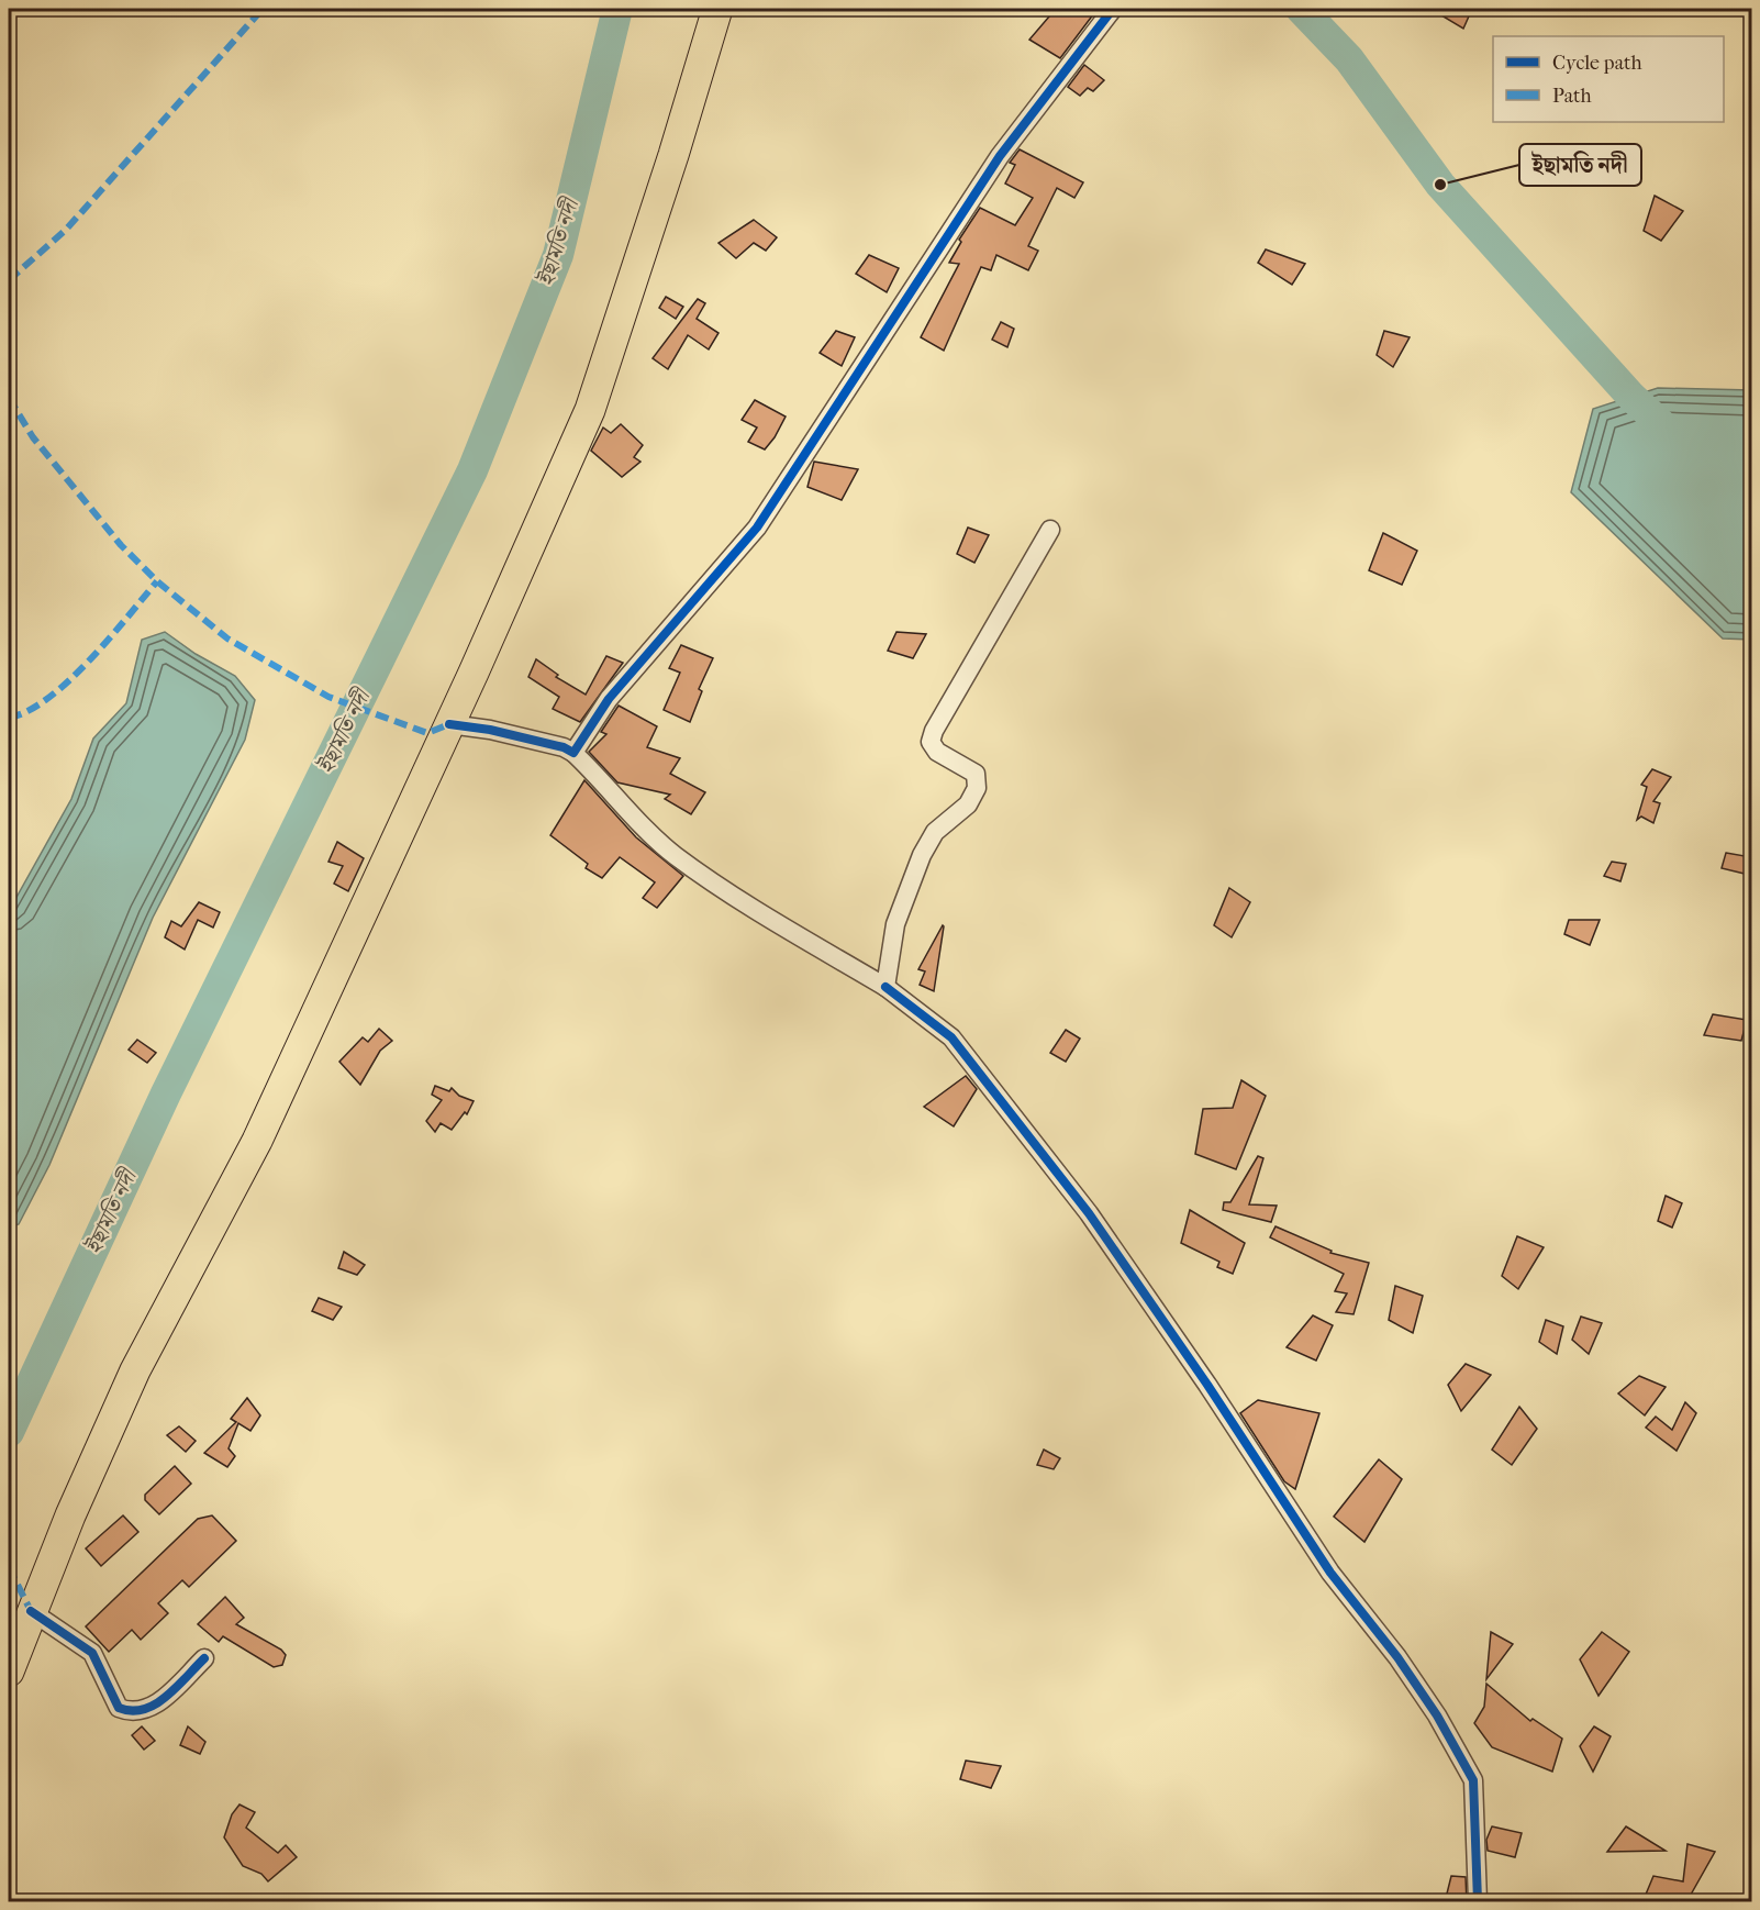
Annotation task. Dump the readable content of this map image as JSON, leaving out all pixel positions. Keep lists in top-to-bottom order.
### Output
{
  "water": ["ইছামতি নদী"],
  "places": ["ইছামতি নদী"],
  "legend": ["Cycle path", "Path"]
}
